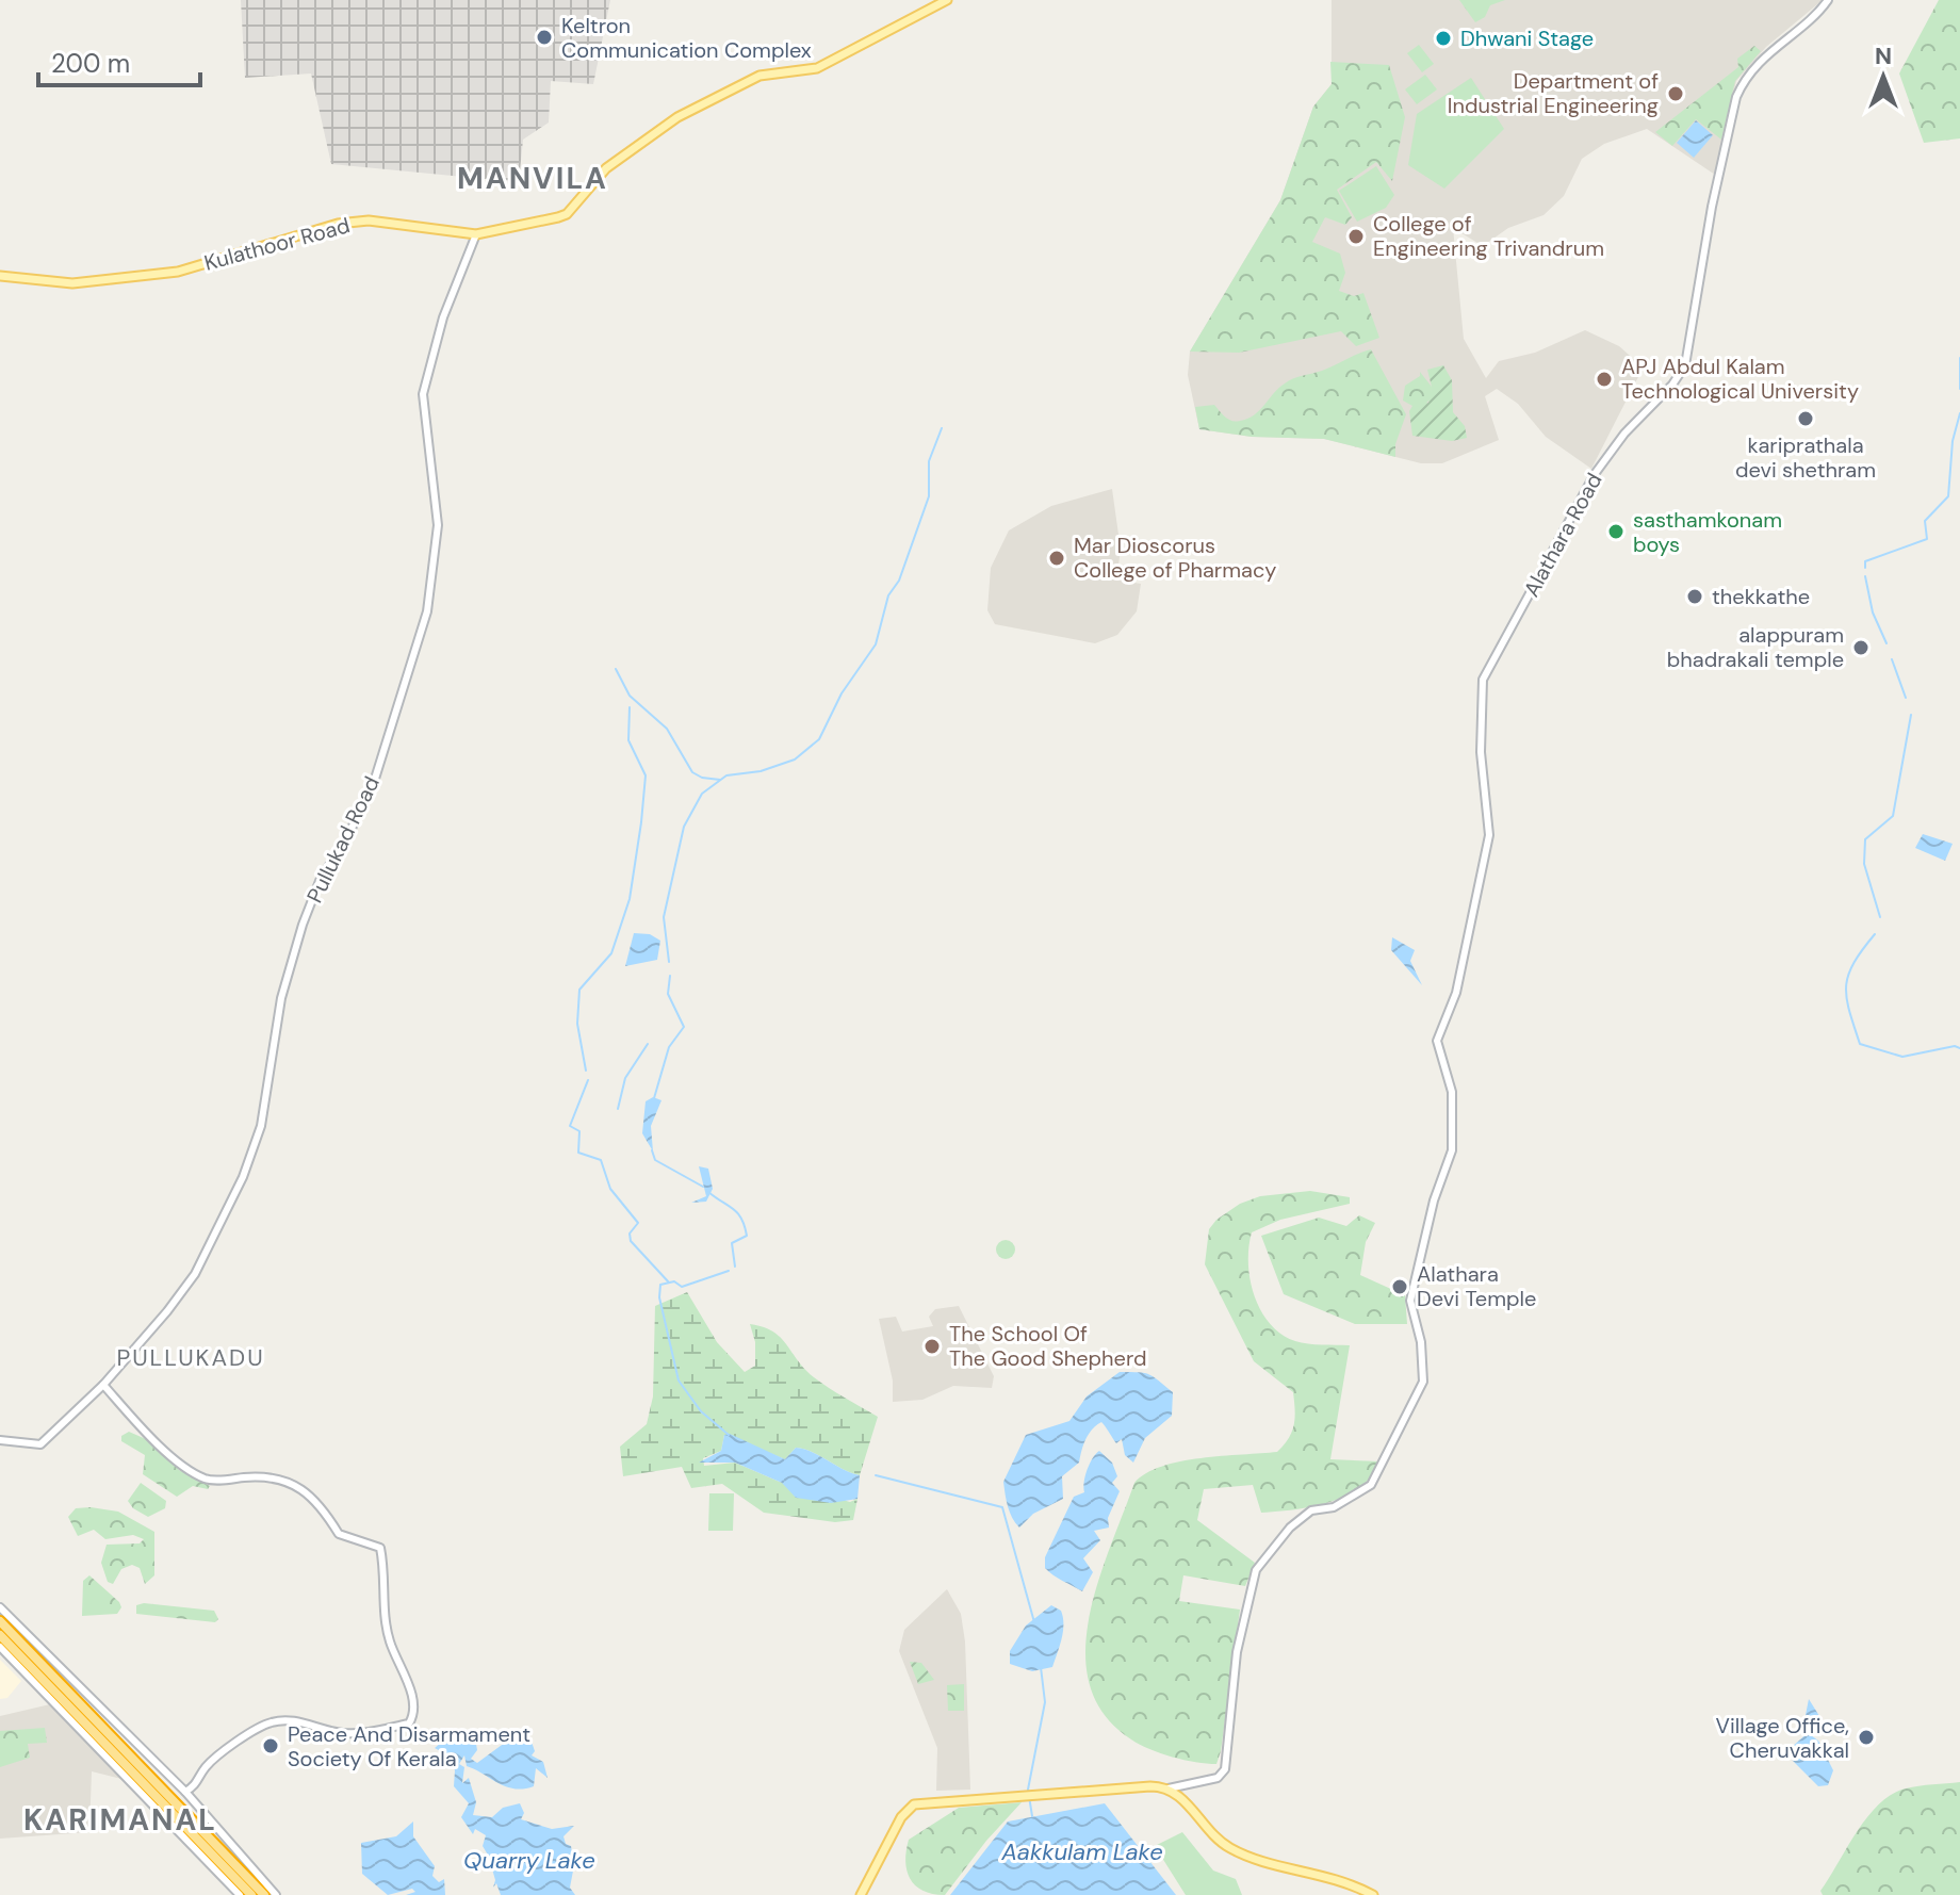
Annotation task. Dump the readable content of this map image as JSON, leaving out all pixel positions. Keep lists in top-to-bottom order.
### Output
{
  "streets": {
    "main road": ["Kulathoor Road"],
    "street": ["Alathara Road", "Pullukad Road"]
  },
  "crossings": [
    ["Kulathoor Road", "Pullukad Road"]
  ],
  "districts": ["MANVILA", "PULLUKADU", "KARIMANAL"],
  "water": ["Aakkulam Lake", "Quarry Lake"],
  "places": [
    "Keltron Communication Complex",
    "Dhwani Stage",
    "Department of Industrial Engineering",
    "College of Engineering Trivandrum",
    "APJ Abdul Kalam Technological University",
    "kariprathala devi shethram",
    "sasthamkonam boys",
    "Mar Dioscorus College of Pharmacy",
    "thekkathe",
    "alappuram bhadrakali temple",
    "Alathara Devi Temple",
    "The School Of The Good Shepherd",
    "Village Office, Cheruvakkal",
    "Peace And Disarmament Society Of Kerala"
  ],
  "scale_bar": "200 m",
  "north": "top"
}
